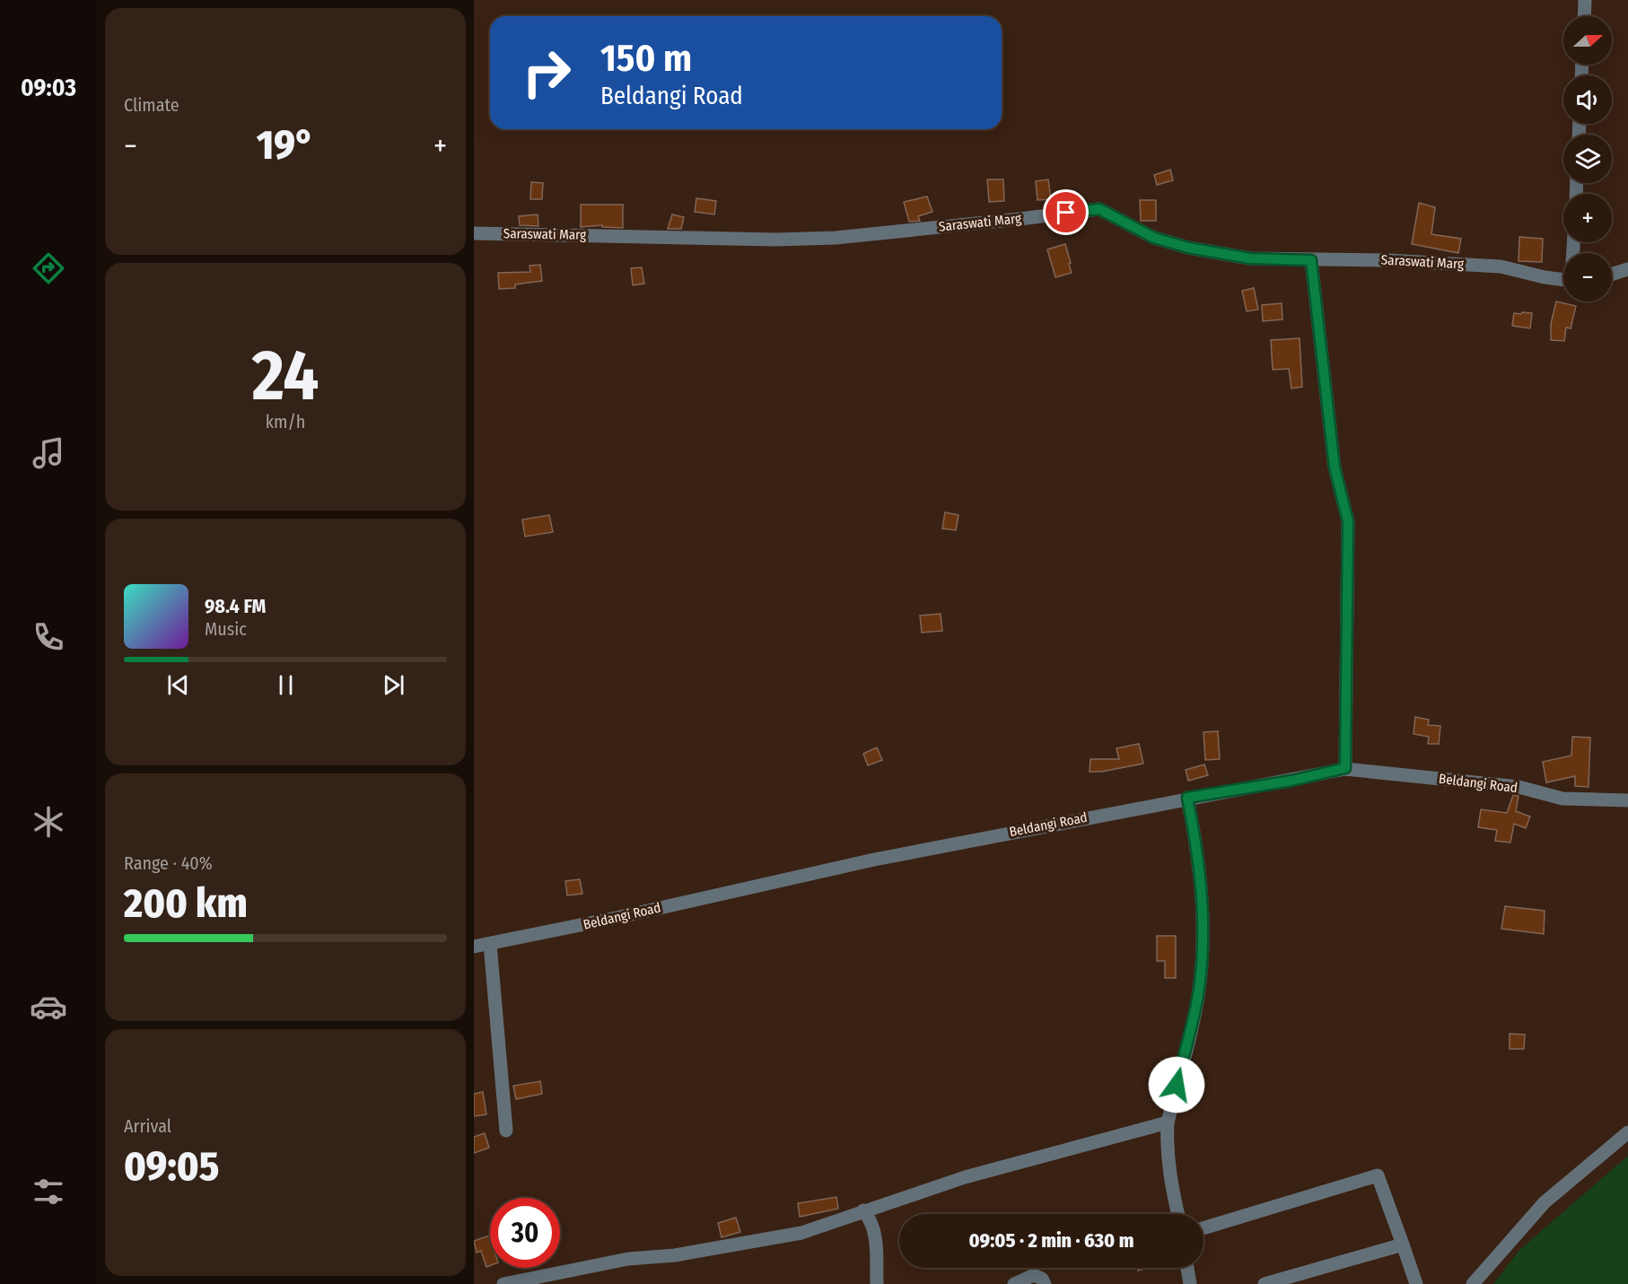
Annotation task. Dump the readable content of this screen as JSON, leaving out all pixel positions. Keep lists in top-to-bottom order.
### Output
{
  "streets": {
    "street": ["Saraswati Marg", "Beldangi Road"]
  },
  "north": "right",
  "page": {
    "tabs": "09:03",
    "tile": [
      "Climate",
      ["24", "km/h"],
      ["Range · 40%", "200 km"],
      ["Arrival", "09:05"]
    ],
    "map_buttons": ["+", "−"],
    "turn": ["150 m", "Beldangi Road"],
    "heat": ["−", "19°", "+"],
    "song": ["98.4 FM", "Music"],
    "limit": "30",
    "trip": "09:05 · 2 min · 630 m"
  }
}
